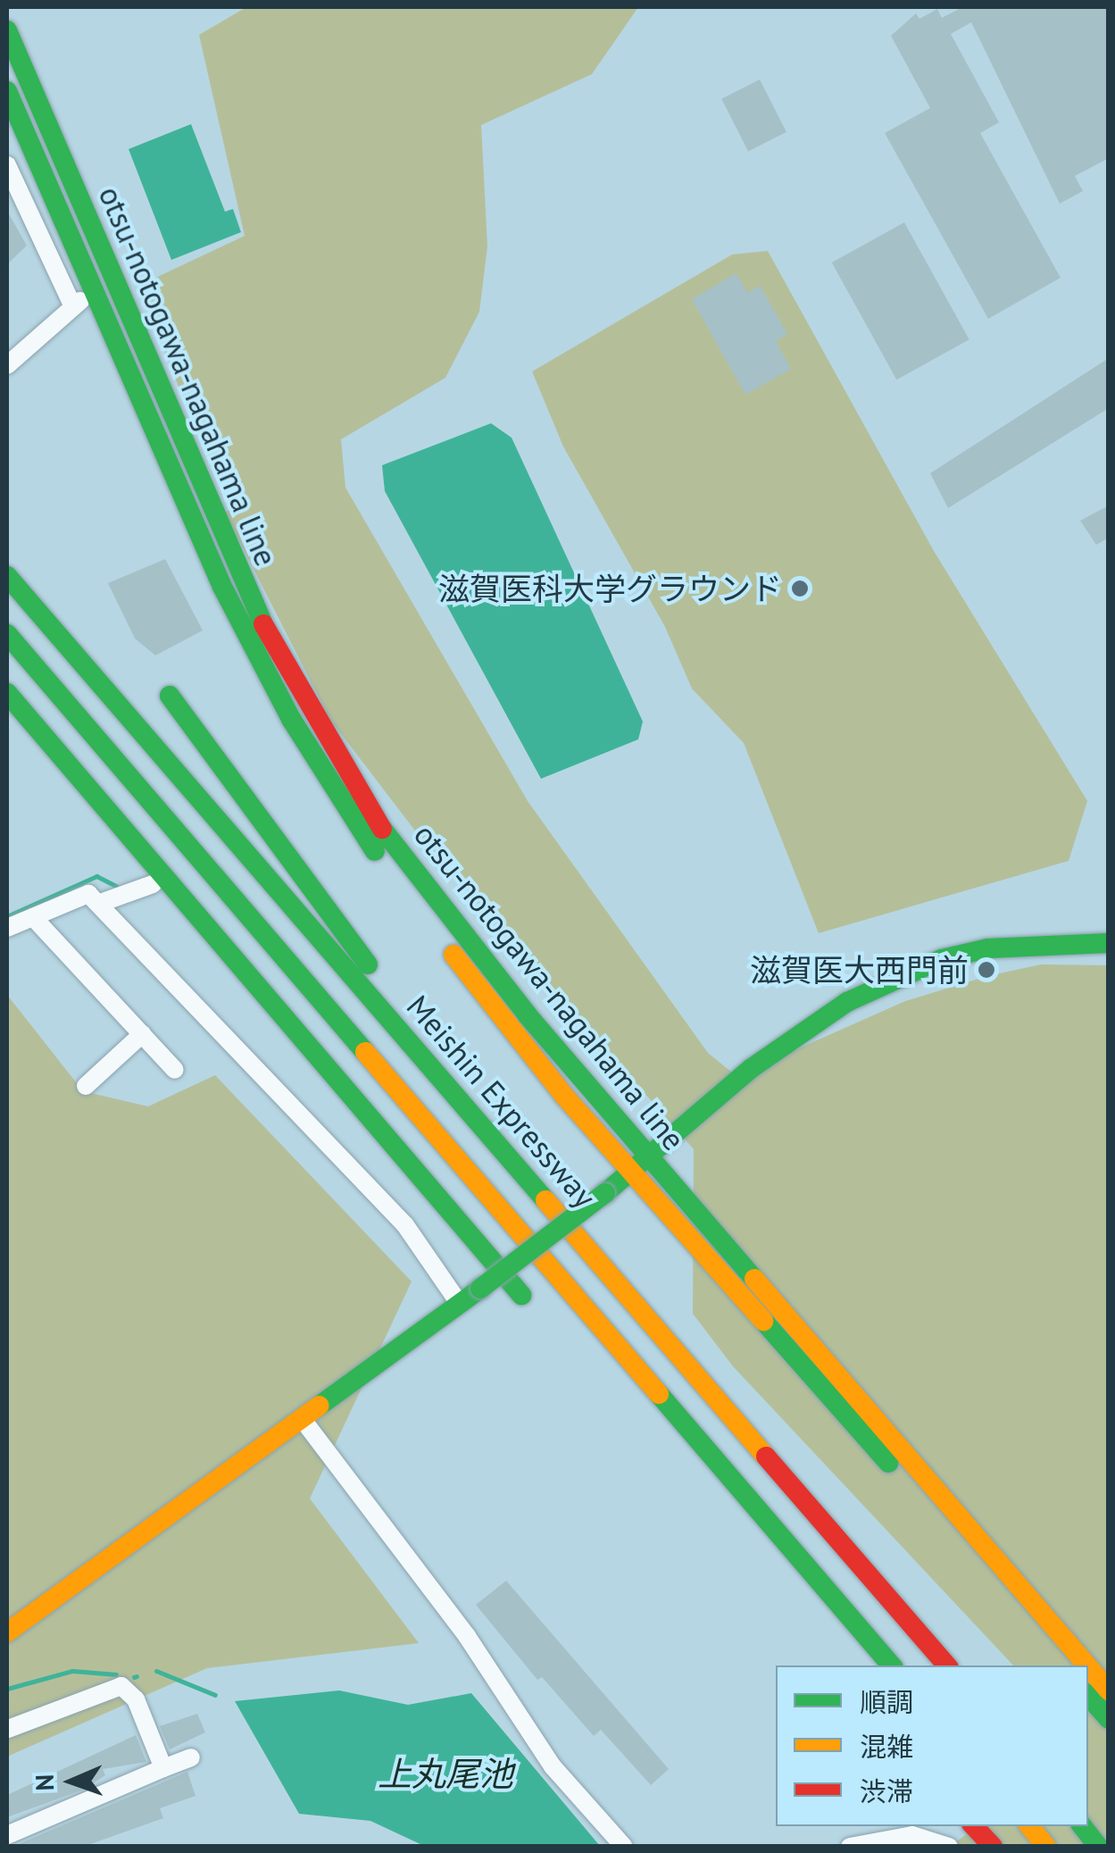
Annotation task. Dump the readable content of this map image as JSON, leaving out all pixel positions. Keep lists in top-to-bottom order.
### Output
{
  "streets": {
    "main road": ["otsu-notogawa-nagahama line", "Meishin Expressway"]
  },
  "water": ["上丸尾池"],
  "places": ["滋賀医科大学グラウンド", "滋賀医大西門前"],
  "legend": ["順調", "混雑", "渋滞"],
  "north": "left"
}
